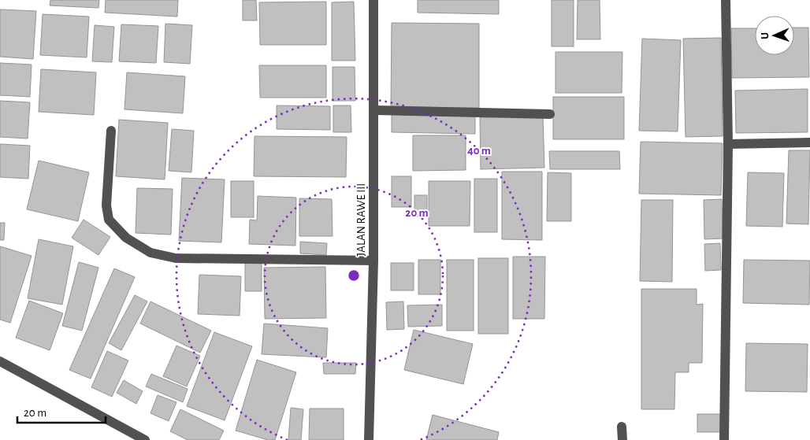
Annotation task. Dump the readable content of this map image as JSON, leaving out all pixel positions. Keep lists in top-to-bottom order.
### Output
{
  "streets": {
    "street": ["JALAN RAWE III"]
  },
  "scale_bar": "20 m",
  "north": "left",
  "rings": ["40 m", "20 m"]
}
